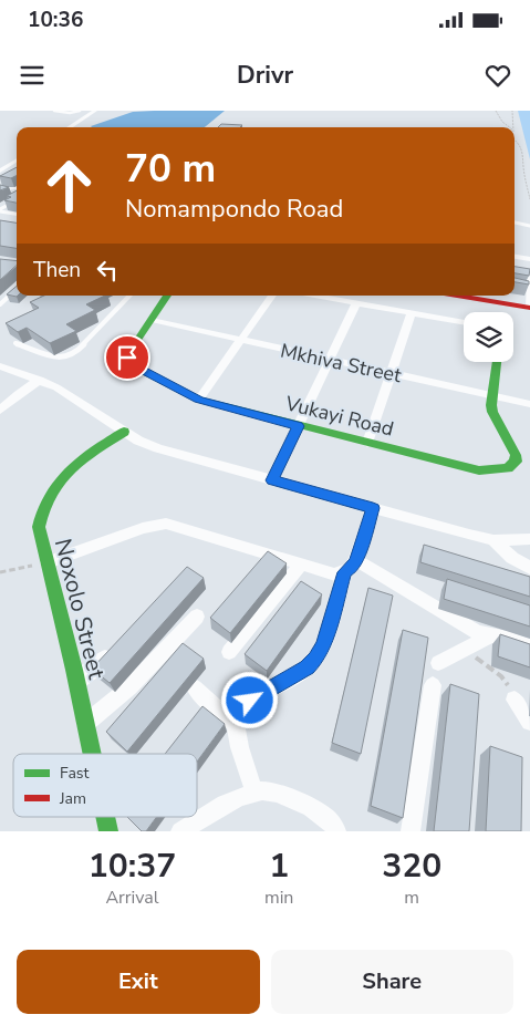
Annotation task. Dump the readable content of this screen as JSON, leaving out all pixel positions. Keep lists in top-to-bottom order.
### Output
{
  "streets": {
    "street": ["Mkhiva Street", "Vukayi Road", "Noxolo Street"]
  },
  "crossings": [
    ["Mkhiva Street", "Vukayi Road"]
  ],
  "legend": ["Fast", "Jam"],
  "page": {
    "status": "10:36",
    "header": "Drivr",
    "turn": ["70 m", "Nomampondo Road"],
    "then": "Then",
    "eta": [
      "10:37",
      "Arrival",
      "1",
      "min",
      "320",
      "m"
    ],
    "buttons": ["Exit", "Share"]
  }
}
